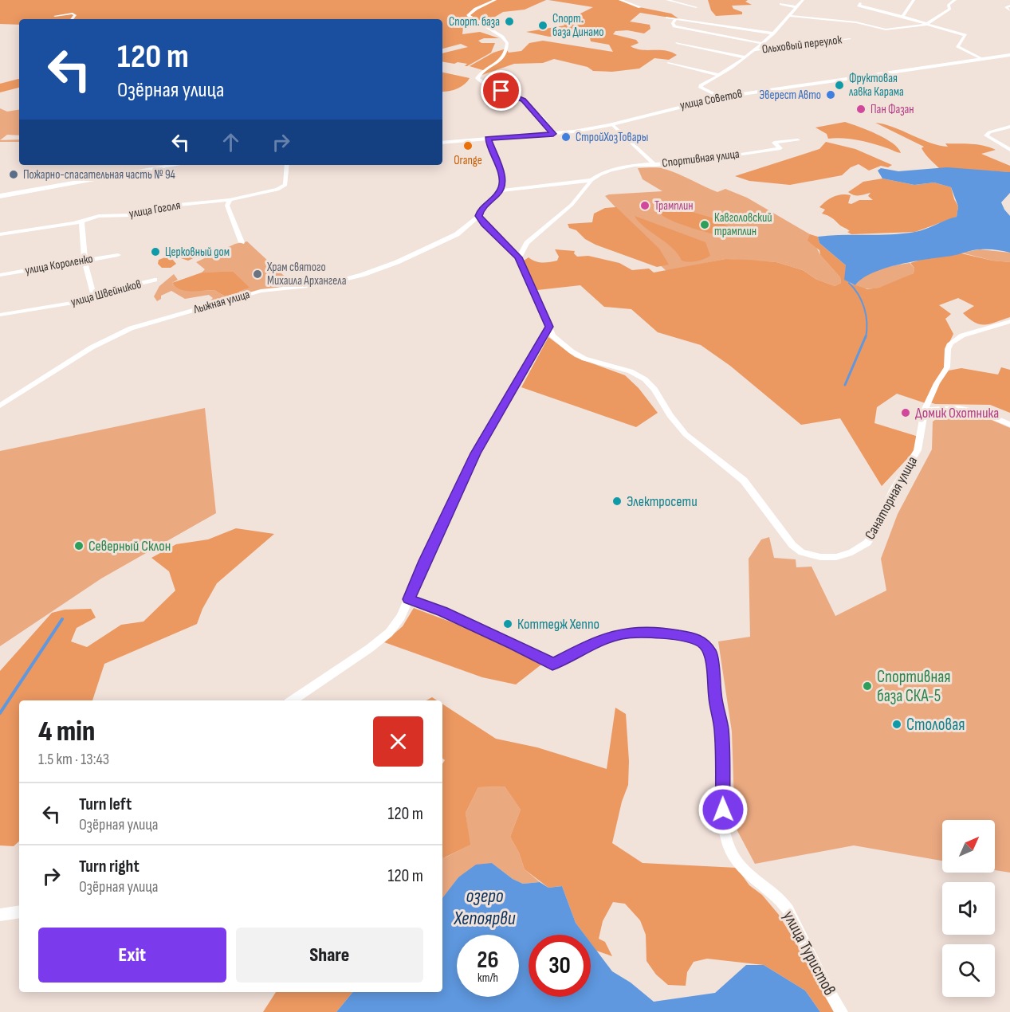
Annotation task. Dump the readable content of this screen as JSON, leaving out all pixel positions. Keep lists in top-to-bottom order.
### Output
{
  "streets": {
    "main road": ["улица Советов"],
    "street": [
      "Ольховый переулок",
      "Спортивная улица",
      "улица Гоголя",
      "улица Короленко",
      "улица Швейников",
      "Лыжная улица",
      "Санаторная улица",
      "улица Туристов"
    ]
  },
  "crossings": [
    ["Лыжная улица", "Санаторная улица"]
  ],
  "water": ["озеро Хепоярви"],
  "places": [
    "Спорт. база",
    "Спорт. база Динамо",
    "Фруктовая лавка Карама",
    "Эверест Авто",
    "Пан Фазан",
    "СтройХозТовары",
    "Orange",
    "Пожарно-спасательная часть № 94",
    "Трамплин",
    "Кавголовский трамплин",
    "Церковный дом",
    "Храм святого Михаила Архангела",
    "Домик Охотника",
    "Электросети",
    "Северный Склон",
    "Коттедж Хеппо",
    "Спортивная база СКА-5",
    "Столовая"
  ],
  "north": "top right",
  "page": {
    "turn": ["120 m", "Озёрная улица"],
    "heading": ["4 min", "1.5 km · 13:43"],
    "list": [
      {
        "name": "Turn left",
        "note": "Озёрная улица",
        "value": "120 m"
      },
      {
        "name": "Turn right",
        "note": "Озёрная улица",
        "value": "120 m"
      }
    ],
    "buttons": ["Exit", "Share"],
    "speed": "26 km/h",
    "limit": "30"
  }
}
